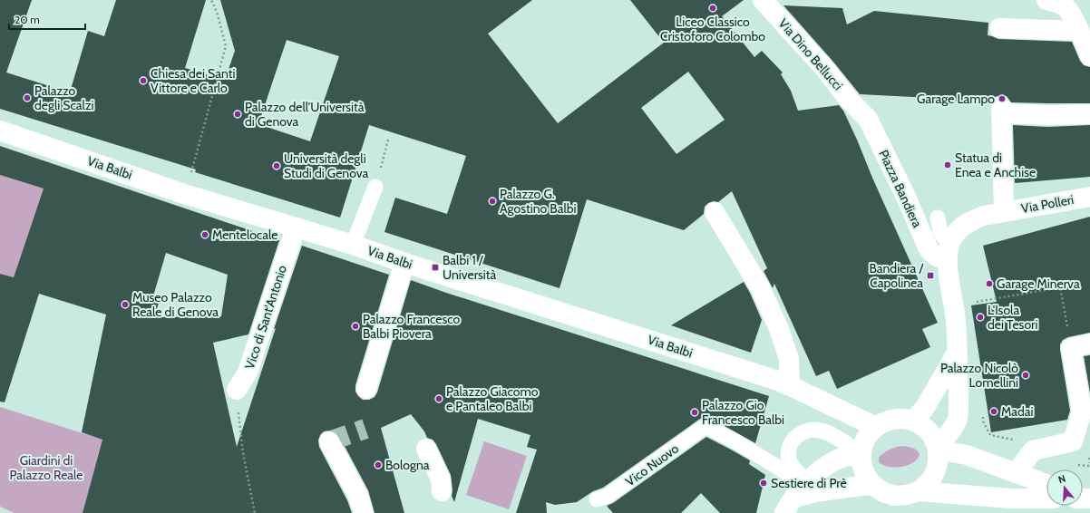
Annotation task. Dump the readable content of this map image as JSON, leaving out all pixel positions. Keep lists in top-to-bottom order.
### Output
{
  "streets": {
    "street": [
      "Via Dino Bellucci",
      "Via Balbi",
      "Piazza Bandiera",
      "Via Polleri",
      "Vico di Sant'Antonio"
    ],
    "lane": ["Vico Nuovo"]
  },
  "crossings": [
    ["Via Dino Bellucci", "Piazza Bandiera"],
    ["Via Balbi", "Vico di Sant'Antonio"]
  ],
  "parks": ["Giardini di Palazzo Reale"],
  "places": {
    "other": [
      "Liceo Classico Cristoforo Colombo",
      "Chiesa dei Santi Vittore e Carlo",
      "Palazzo degli Scalzi",
      "Garage Lampo",
      "Palazzo dell'Università di Genova",
      "Statua di Enea e Anchise",
      "Università degli Studi di Genova",
      "Palazzo G. Agostino Balbi",
      "Mentelocale",
      "Garage Minerva",
      "Museo Palazzo Reale di Genova",
      "L'Isola dei Tesori",
      "Palazzo Francesco Balbi Piovera",
      "Palazzo Nicolò Lomellini",
      "Palazzo Giacomo e Pantaleo Balbi",
      "Madai",
      "Palazzo Gio Francesco Balbi",
      "Bologna",
      "Sestiere di Prè"
    ],
    "transit": ["Balbi 1 / Università", "Bandiera / Capolinea"]
  },
  "scale_bar": "20 m",
  "north": "top"
}
